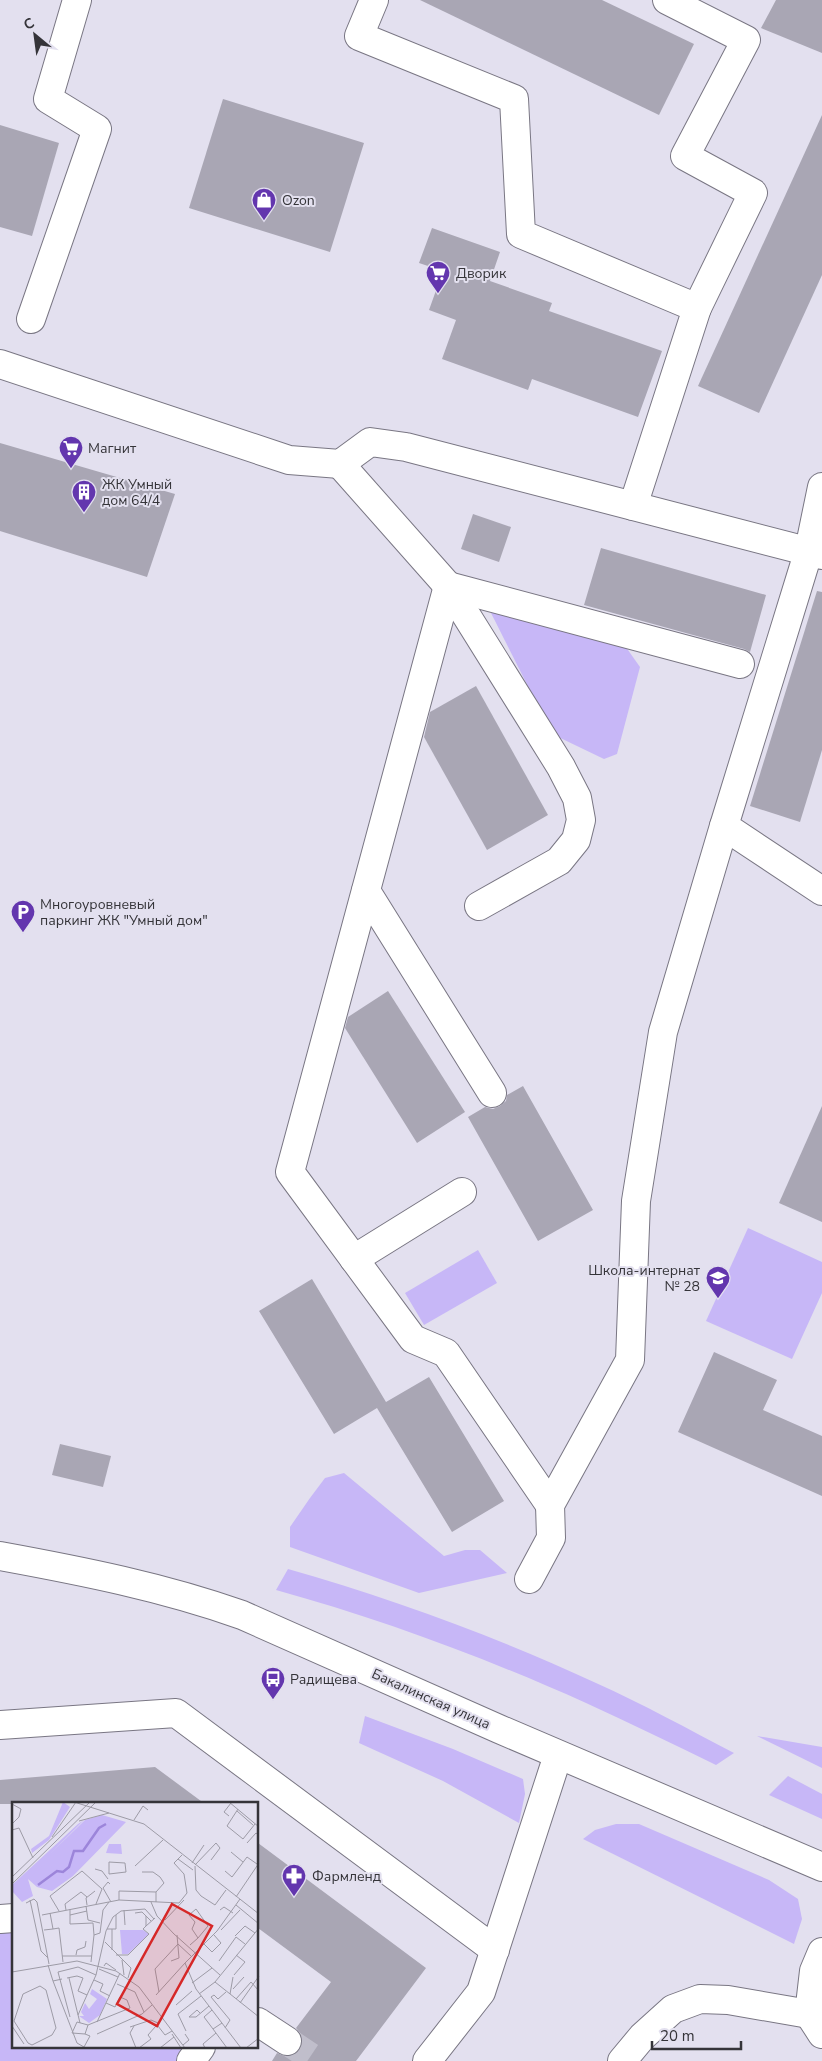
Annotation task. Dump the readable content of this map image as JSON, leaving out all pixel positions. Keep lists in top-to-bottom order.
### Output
{
  "streets": {
    "street": ["Бакалинская улица"]
  },
  "places": {
    "shop": ["Ozon"],
    "supermarket": ["Дворик", "Магнит"],
    "building": ["ЖК Умный дом 64/4"],
    "parking": ["Многоуровневый паркинг ЖК \"Умный дом\""],
    "school or university": ["Школа-интернат № 28"],
    "bus stop": ["Радищева"],
    "pharmacy": ["Фармленд"]
  },
  "scale_bar": "20 m",
  "north": "top left"
}
